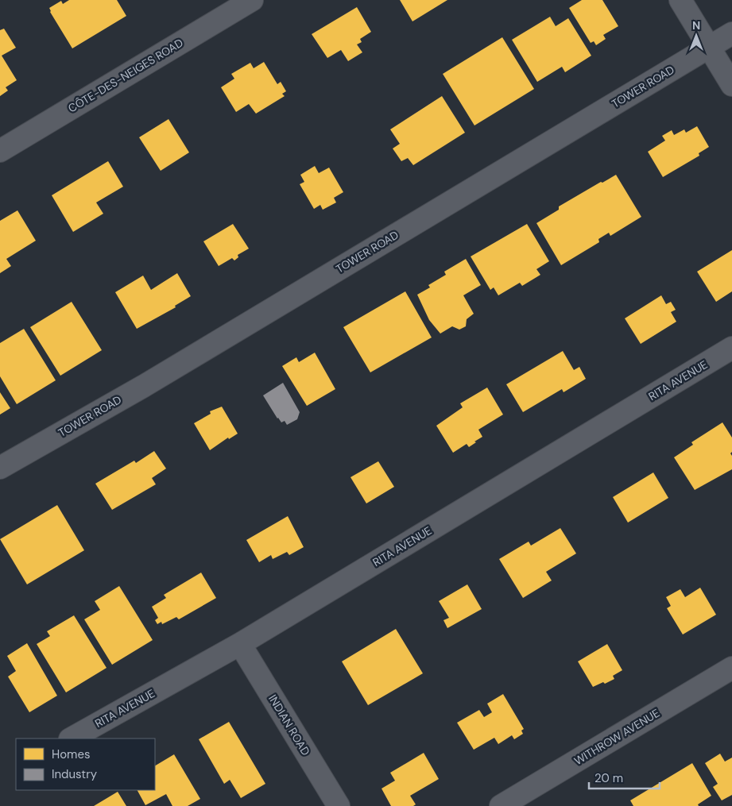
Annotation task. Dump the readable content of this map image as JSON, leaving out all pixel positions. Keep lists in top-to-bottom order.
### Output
{
  "streets": {
    "street": [
      "CÔTE-DES-NEIGES ROAD",
      "TOWER ROAD",
      "RITA AVENUE",
      "INDIAN ROAD",
      "WITHROW AVENUE"
    ]
  },
  "crossings": [
    ["RITA AVENUE", "INDIAN ROAD"]
  ],
  "legend": ["Homes", "Industry"],
  "scale_bar": "20 m",
  "north": "top"
}
